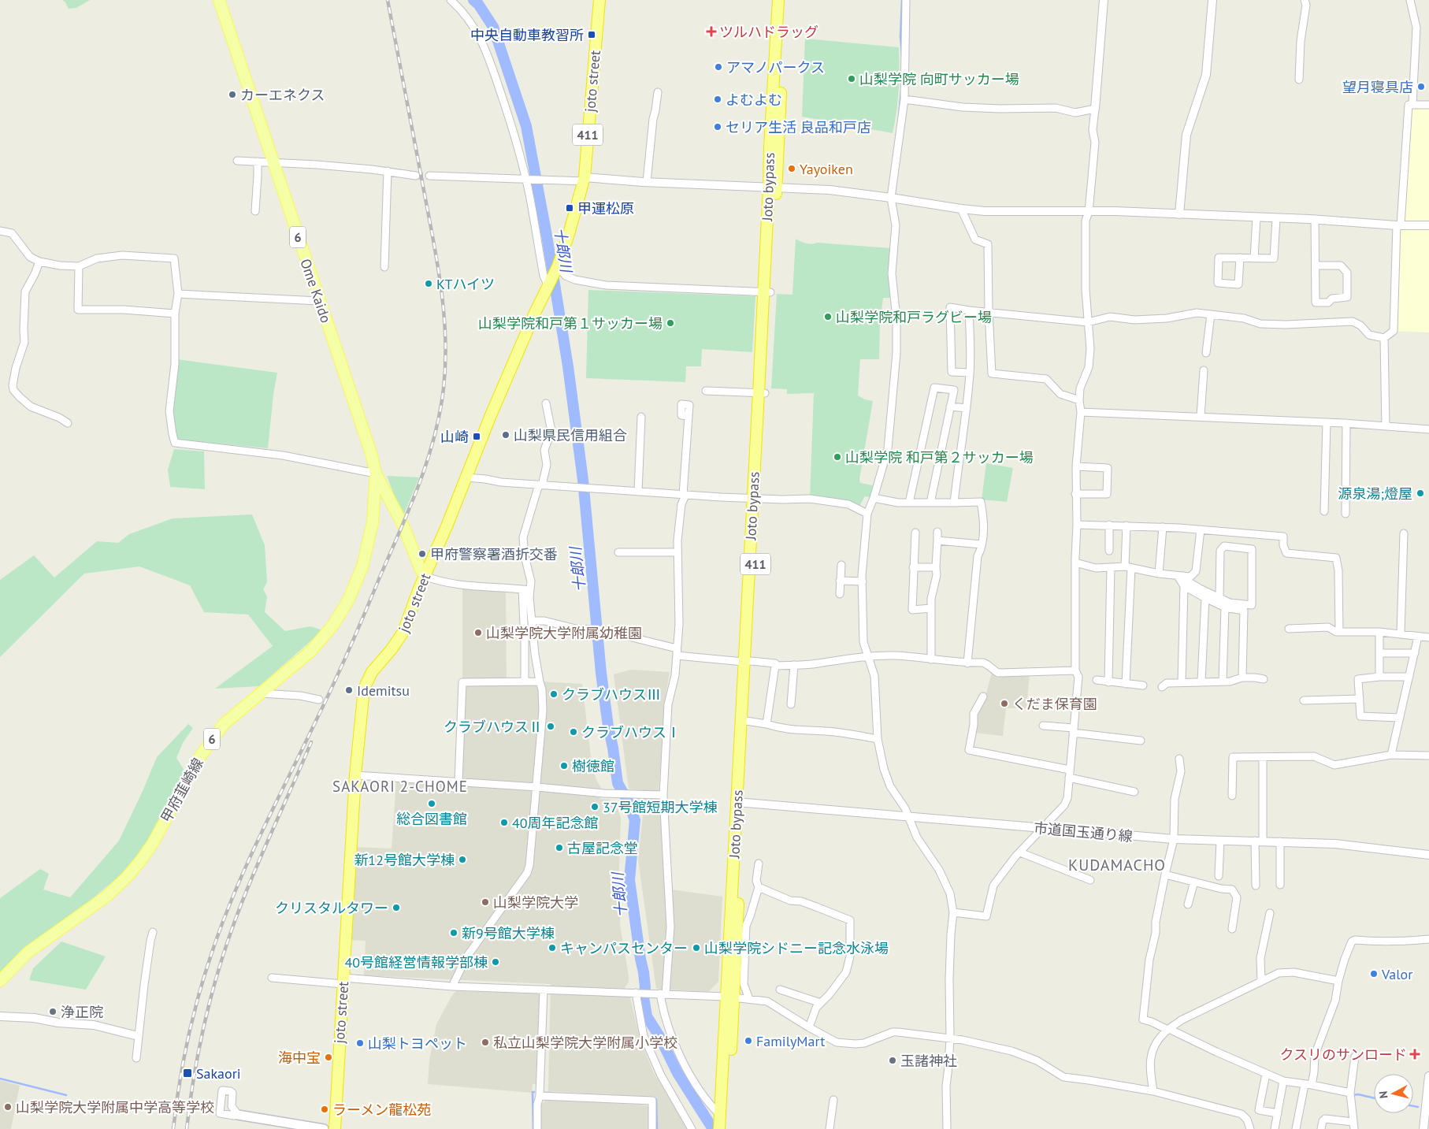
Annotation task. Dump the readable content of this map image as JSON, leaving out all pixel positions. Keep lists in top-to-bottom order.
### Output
{
  "streets": {
    "highway": ["joto street", "411", "Joto bypass"],
    "main road": ["6", "Ome Kaido", "甲府韮崎線"],
    "street": ["市道国玉通り線"]
  },
  "crossings": [
    ["joto street", "Ome Kaido"],
    ["Joto bypass", "市道国玉通り線"],
    ["Ome Kaido", "甲府韮崎線"]
  ],
  "districts": ["SAKAORI 2-CHOME", "KUDAMACHO"],
  "water": ["十郎川"],
  "places": {
    "health": ["ツルハドラッグ", "クスリのサンロード"],
    "transit": [
      "中央自動車教習所",
      "甲運松原",
      "山崎",
      "Sakaori"
    ],
    "other": [
      "アマノパークス",
      "山梨学院 向町サッカー場",
      "望月寝具店",
      "カーエネクス",
      "よむよむ",
      "セリア生活 良品和戸店",
      "Yayoiken",
      "KTハイツ",
      "山梨学院和戸ラグビー場",
      "山梨学院和戸第１サッカー場",
      "山梨県民信用組合",
      "山梨学院 和戸第２サッカー場",
      "源泉湯;燈屋",
      "甲府警察署酒折交番",
      "山梨学院大学附属幼稚園",
      "Idemitsu",
      "クラブハウスⅢ",
      "くだま保育園",
      "クラブハウスⅡ",
      "クラブハウスⅠ",
      "樹徳館",
      "総合図書館",
      "37号館短期大学棟",
      "40周年記念館",
      "古屋記念堂",
      "新12号館大学棟",
      "山梨学院大学",
      "クリスタルタワー",
      "新9号館大学棟",
      "キャンパスセンター",
      "山梨学院シドニー記念水泳場",
      "40号館経営情報学部棟",
      "Valor",
      "浄正院",
      "FamilyMart",
      "私立山梨学院大学附属小学校",
      "山梨トヨペット",
      "海中宝",
      "玉諸神社",
      "山梨学院大学附属中学高等学校",
      "ラーメン龍松苑"
    ]
  },
  "north": "left"
}
